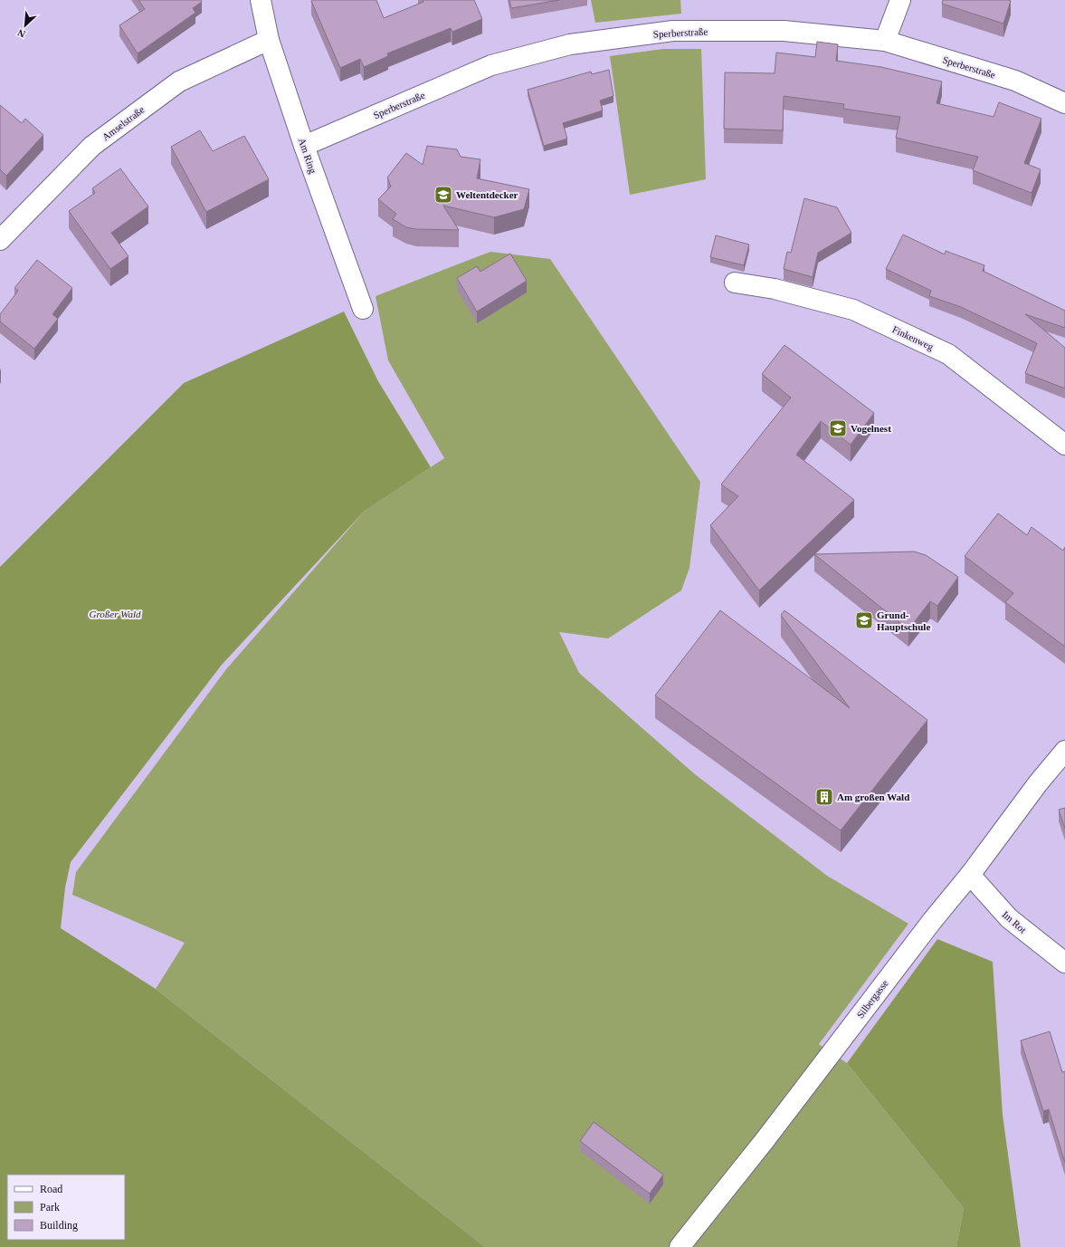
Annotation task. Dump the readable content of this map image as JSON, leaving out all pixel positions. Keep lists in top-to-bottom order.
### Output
{
  "streets": {
    "street": [
      "Sperberstraße",
      "Amselstraße",
      "Am Ring",
      "Finkenweg",
      "Im Rot",
      "Silbergasse"
    ]
  },
  "crossings": [
    ["Sperberstraße", "Am Ring"],
    ["Amselstraße", "Am Ring"],
    ["Im Rot", "Silbergasse"]
  ],
  "parks": ["Großer Wald"],
  "places": {
    "school or university": ["Weltentdecker", "Vogelnest", "Grund- Hauptschule"],
    "building": ["Am großen Wald"]
  },
  "legend": ["Road", "Park", "Building"],
  "north": "bottom left"
}
